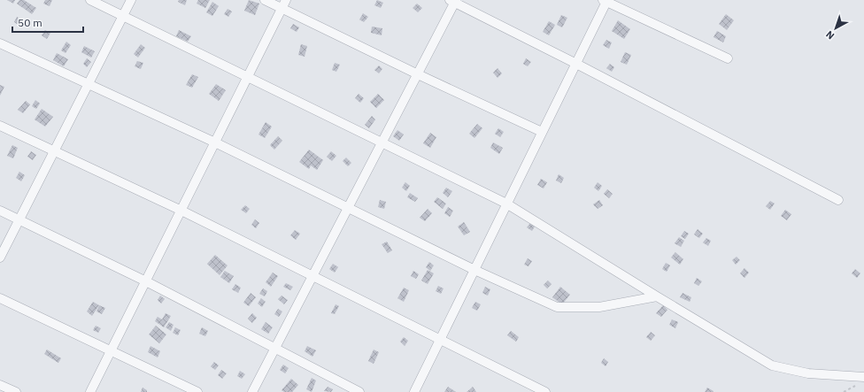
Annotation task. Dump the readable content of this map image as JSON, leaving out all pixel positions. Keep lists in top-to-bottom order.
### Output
{
  "scale_bar": "50 m",
  "north": "bottom left"
}
